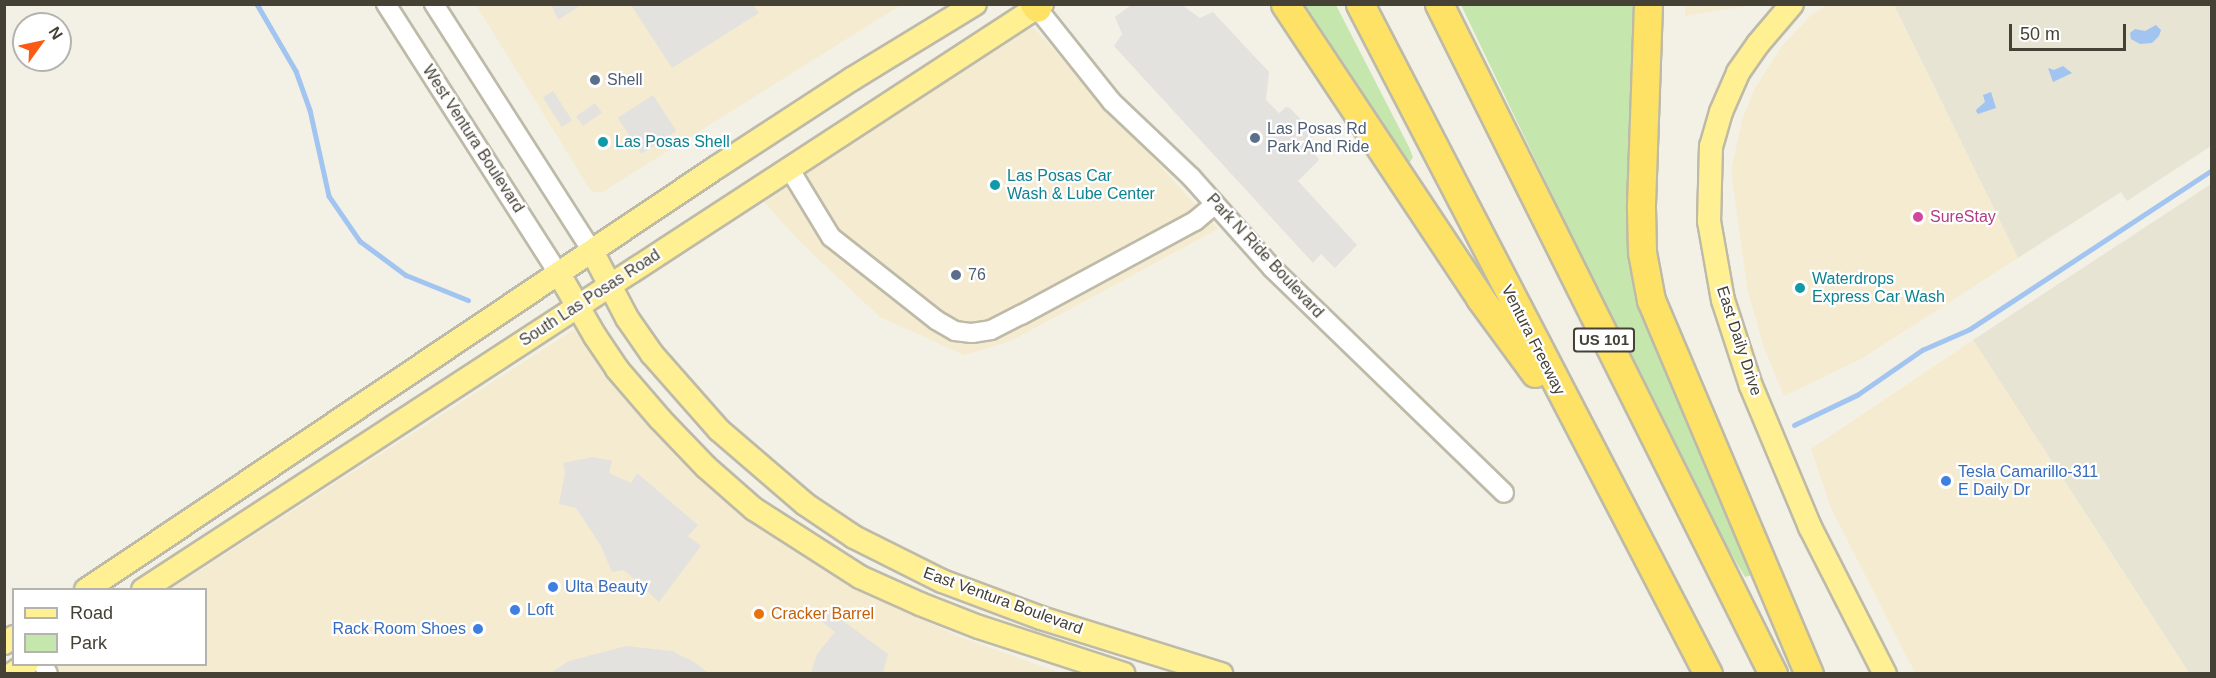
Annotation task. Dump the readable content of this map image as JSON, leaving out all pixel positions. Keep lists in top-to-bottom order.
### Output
{
  "streets": {
    "highway": ["Ventura Freeway", "US 101"],
    "main road": ["South Las Posas Road", "East Daily Drive", "East Ventura Boulevard"],
    "street": ["West Ventura Boulevard", "Park N Ride Boulevard"]
  },
  "crossings": [
    ["West Ventura Boulevard", "East Ventura Boulevard"],
    ["Park N Ride Boulevard", "South Las Posas Road"],
    ["South Las Posas Road", "East Ventura Boulevard"]
  ],
  "places": [
    "Shell",
    "Las Posas Rd Park And Ride",
    "Las Posas Shell",
    "Las Posas Car Wash & Lube Center",
    "SureStay",
    "76",
    "Waterdrops Express Car Wash",
    "Tesla Camarillo-311 E Daily Dr",
    "Ulta Beauty",
    "Loft",
    "Cracker Barrel",
    "Rack Room Shoes"
  ],
  "legend": ["Road", "Park"],
  "scale_bar": "50 m",
  "north": "top right"
}
